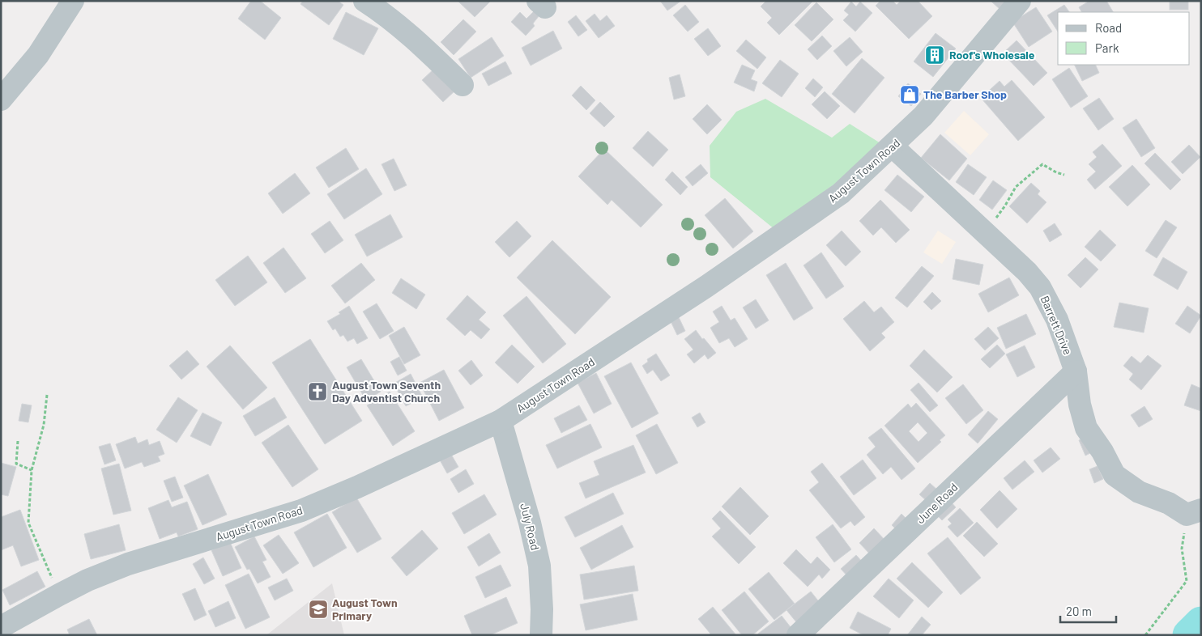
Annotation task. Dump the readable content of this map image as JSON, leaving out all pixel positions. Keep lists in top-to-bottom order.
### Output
{
  "streets": {
    "street": [
      "August Town Road",
      "Barrett Drive",
      "June Road",
      "July Road"
    ]
  },
  "crossings": [
    ["August Town Road", "Barrett Drive"],
    ["August Town Road", "July Road"],
    ["Barrett Drive", "June Road"]
  ],
  "places": {
    "building": ["Roof's Wholesale"],
    "shop": ["The Barber Shop"],
    "church": ["August Town Seventh Day Adventist Church"],
    "school or university": ["August Town Primary"]
  },
  "legend": ["Road", "Park"],
  "scale_bar": "20 m"
}
